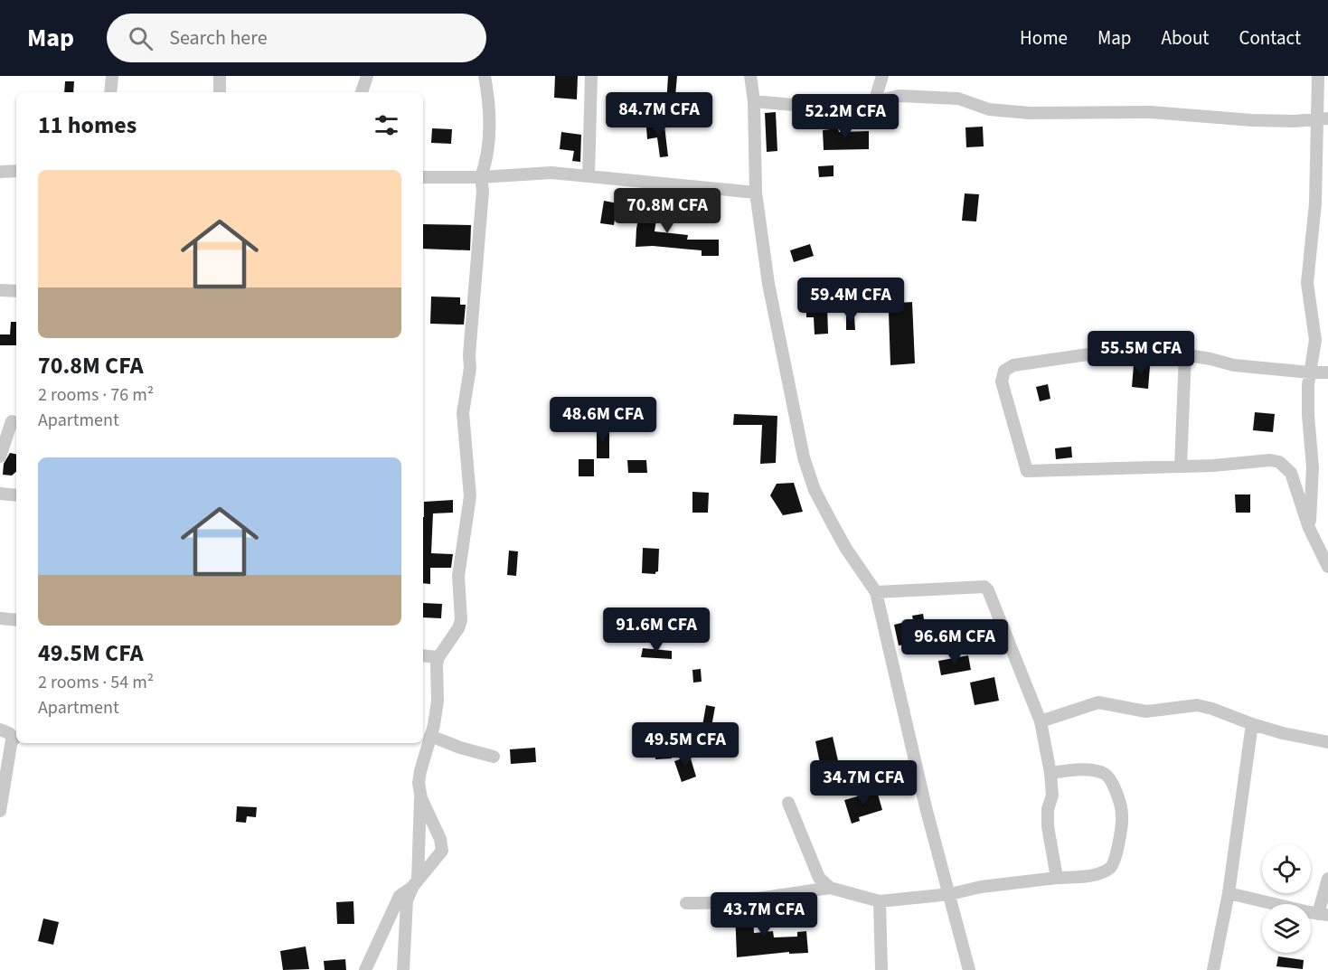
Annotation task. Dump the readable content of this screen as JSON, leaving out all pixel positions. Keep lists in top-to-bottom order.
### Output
{
  "page": {
    "header": "Map",
    "search": "Search here",
    "nav": [
      "Home",
      "Map",
      "About",
      "Contact"
    ],
    "price": [
      "84.7M CFA",
      "52.2M CFA",
      "70.8M CFA",
      "59.4M CFA",
      "55.5M CFA",
      "48.6M CFA",
      "91.6M CFA",
      "96.6M CFA",
      "49.5M CFA",
      "34.7M CFA",
      "43.7M CFA"
    ],
    "heading": "11 homes",
    "list": [
      {
        "name": "70.8M CFA",
        "note": "2 rooms · 76 m² · Apartment"
      },
      {
        "name": "49.5M CFA",
        "note": "2 rooms · 54 m² · Apartment"
      }
    ]
  }
}
